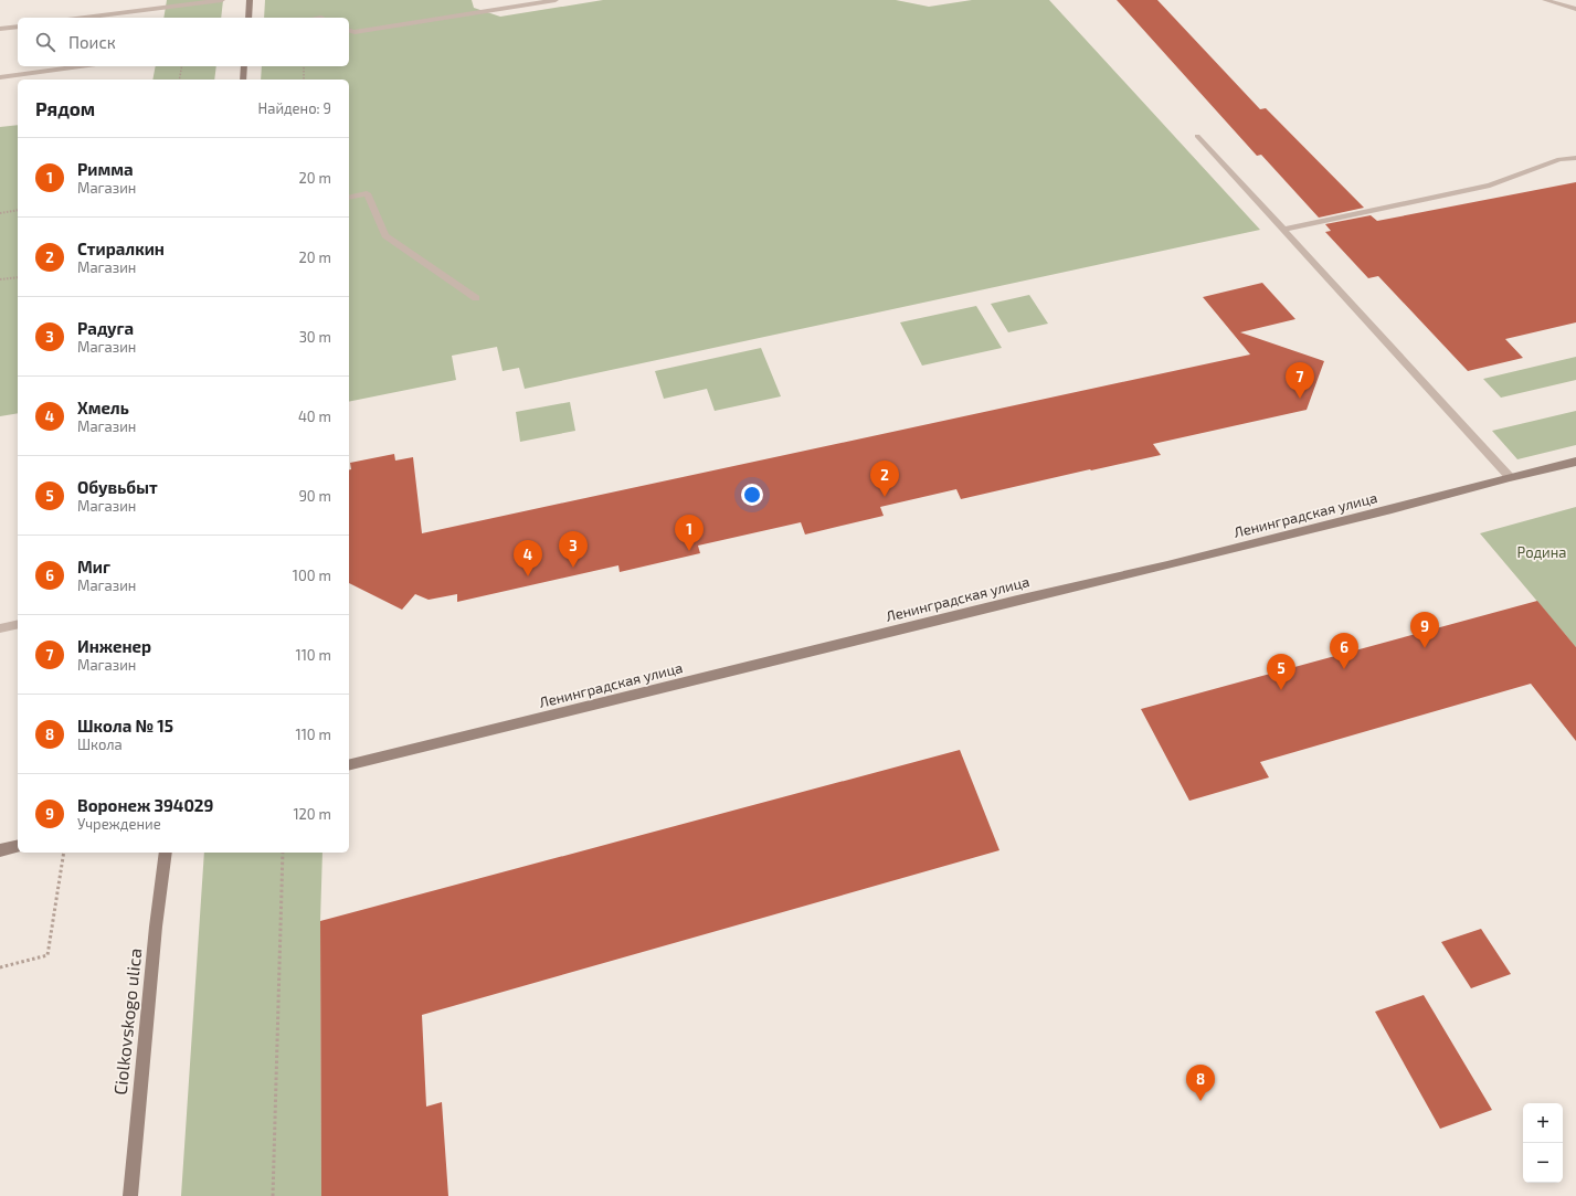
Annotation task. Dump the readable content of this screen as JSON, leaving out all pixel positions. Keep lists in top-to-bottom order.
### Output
{
  "streets": {
    "main road": ["Ленинградская улица", "Ciolkovskogo ulica"]
  },
  "parks": ["Родина"],
  "page": {
    "search": "Поиск",
    "heading": ["Рядом", "Найдено: 9"],
    "list": [
      {
        "mark": "1",
        "name": "Римма",
        "note": "Магазин",
        "value": "20 m"
      },
      {
        "mark": "2",
        "name": "Стиралкин",
        "note": "Магазин",
        "value": "20 m"
      },
      {
        "mark": "3",
        "name": "Радуга",
        "note": "Магазин",
        "value": "30 m"
      },
      {
        "mark": "4",
        "name": "Хмель",
        "note": "Магазин",
        "value": "40 m"
      },
      {
        "mark": "5",
        "name": "Обувьбыт",
        "note": "Магазин",
        "value": "90 m"
      },
      {
        "mark": "6",
        "name": "Миг",
        "note": "Магазин",
        "value": "100 m"
      },
      {
        "mark": "7",
        "name": "Инженер",
        "note": "Магазин",
        "value": "110 m"
      },
      {
        "mark": "8",
        "name": "Школа № 15",
        "note": "Школа",
        "value": "110 m"
      },
      {
        "mark": "9",
        "name": "Воронеж 394029",
        "note": "Учреждение",
        "value": "120 m"
      }
    ],
    "pins": [
      "7",
      "2",
      "1",
      "3",
      "4",
      "9",
      "6",
      "5",
      "8"
    ],
    "map_buttons": ["+", "−"]
  }
}
